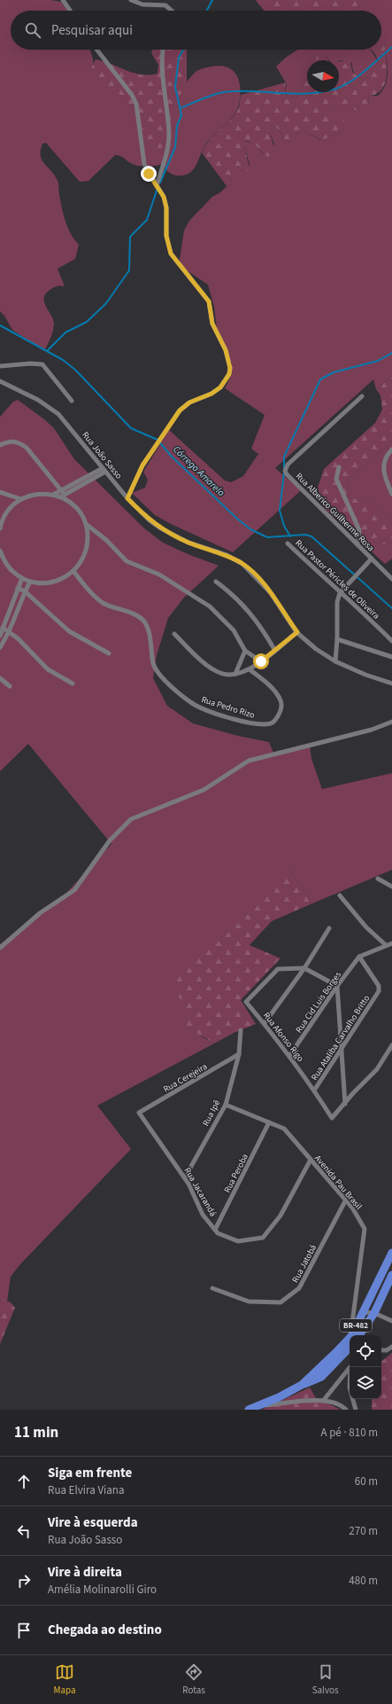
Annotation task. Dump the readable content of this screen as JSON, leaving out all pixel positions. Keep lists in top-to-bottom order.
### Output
{
  "streets": {
    "highway": ["BR-482"],
    "street": [
      "Rua João Sasso",
      "Rua Alberico Guilherme Rosa",
      "Rua Pastor Péricles de Oliveira",
      "Rua Pedro Rizo",
      "Rua Cid Luis Borges",
      "Rua Afonso Rigo",
      "Rua Ataliba Carvalho Britto",
      "Rua Cerejeira",
      "Rua Ipê",
      "Rua Peroba",
      "Avenida Pau Brasil",
      "Rua Jacarandá",
      "Rua Jatobá"
    ]
  },
  "crossings": [
    ["Rua Cid Luis Borges", "Rua Afonso Rigo"],
    ["Rua Cid Luis Borges", "Rua Ataliba Carvalho Britto"],
    ["Rua Afonso Rigo", "Rua Ataliba Carvalho Britto"],
    ["Rua Cerejeira", "Rua Ipê"],
    ["Rua Cerejeira", "Rua Jacarandá"],
    ["Rua Ipê", "Avenida Pau Brasil"],
    ["Rua Ipê", "Rua Jacarandá"],
    ["Rua Peroba", "Avenida Pau Brasil"],
    ["Rua Peroba", "Rua Jacarandá"],
    ["Avenida Pau Brasil", "Rua Jacarandá"],
    ["Avenida Pau Brasil", "Rua Jatobá"]
  ],
  "water": ["Córrego Amarelo"],
  "north": "right",
  "page": {
    "search": "Pesquisar aqui",
    "heading": ["11 min", "A pé · 810 m"],
    "list": [
      ["Siga em frente", "Rua Elvira Viana", "60 m"],
      ["Vire à esquerda", "Rua João Sasso", "270 m"],
      ["Vire à direita", "Amélia Molinarolli Giro", "480 m"],
      "Chegada ao destino"
    ],
    "nav": ["Mapa", "Rotas", "Salvos"]
  }
}
